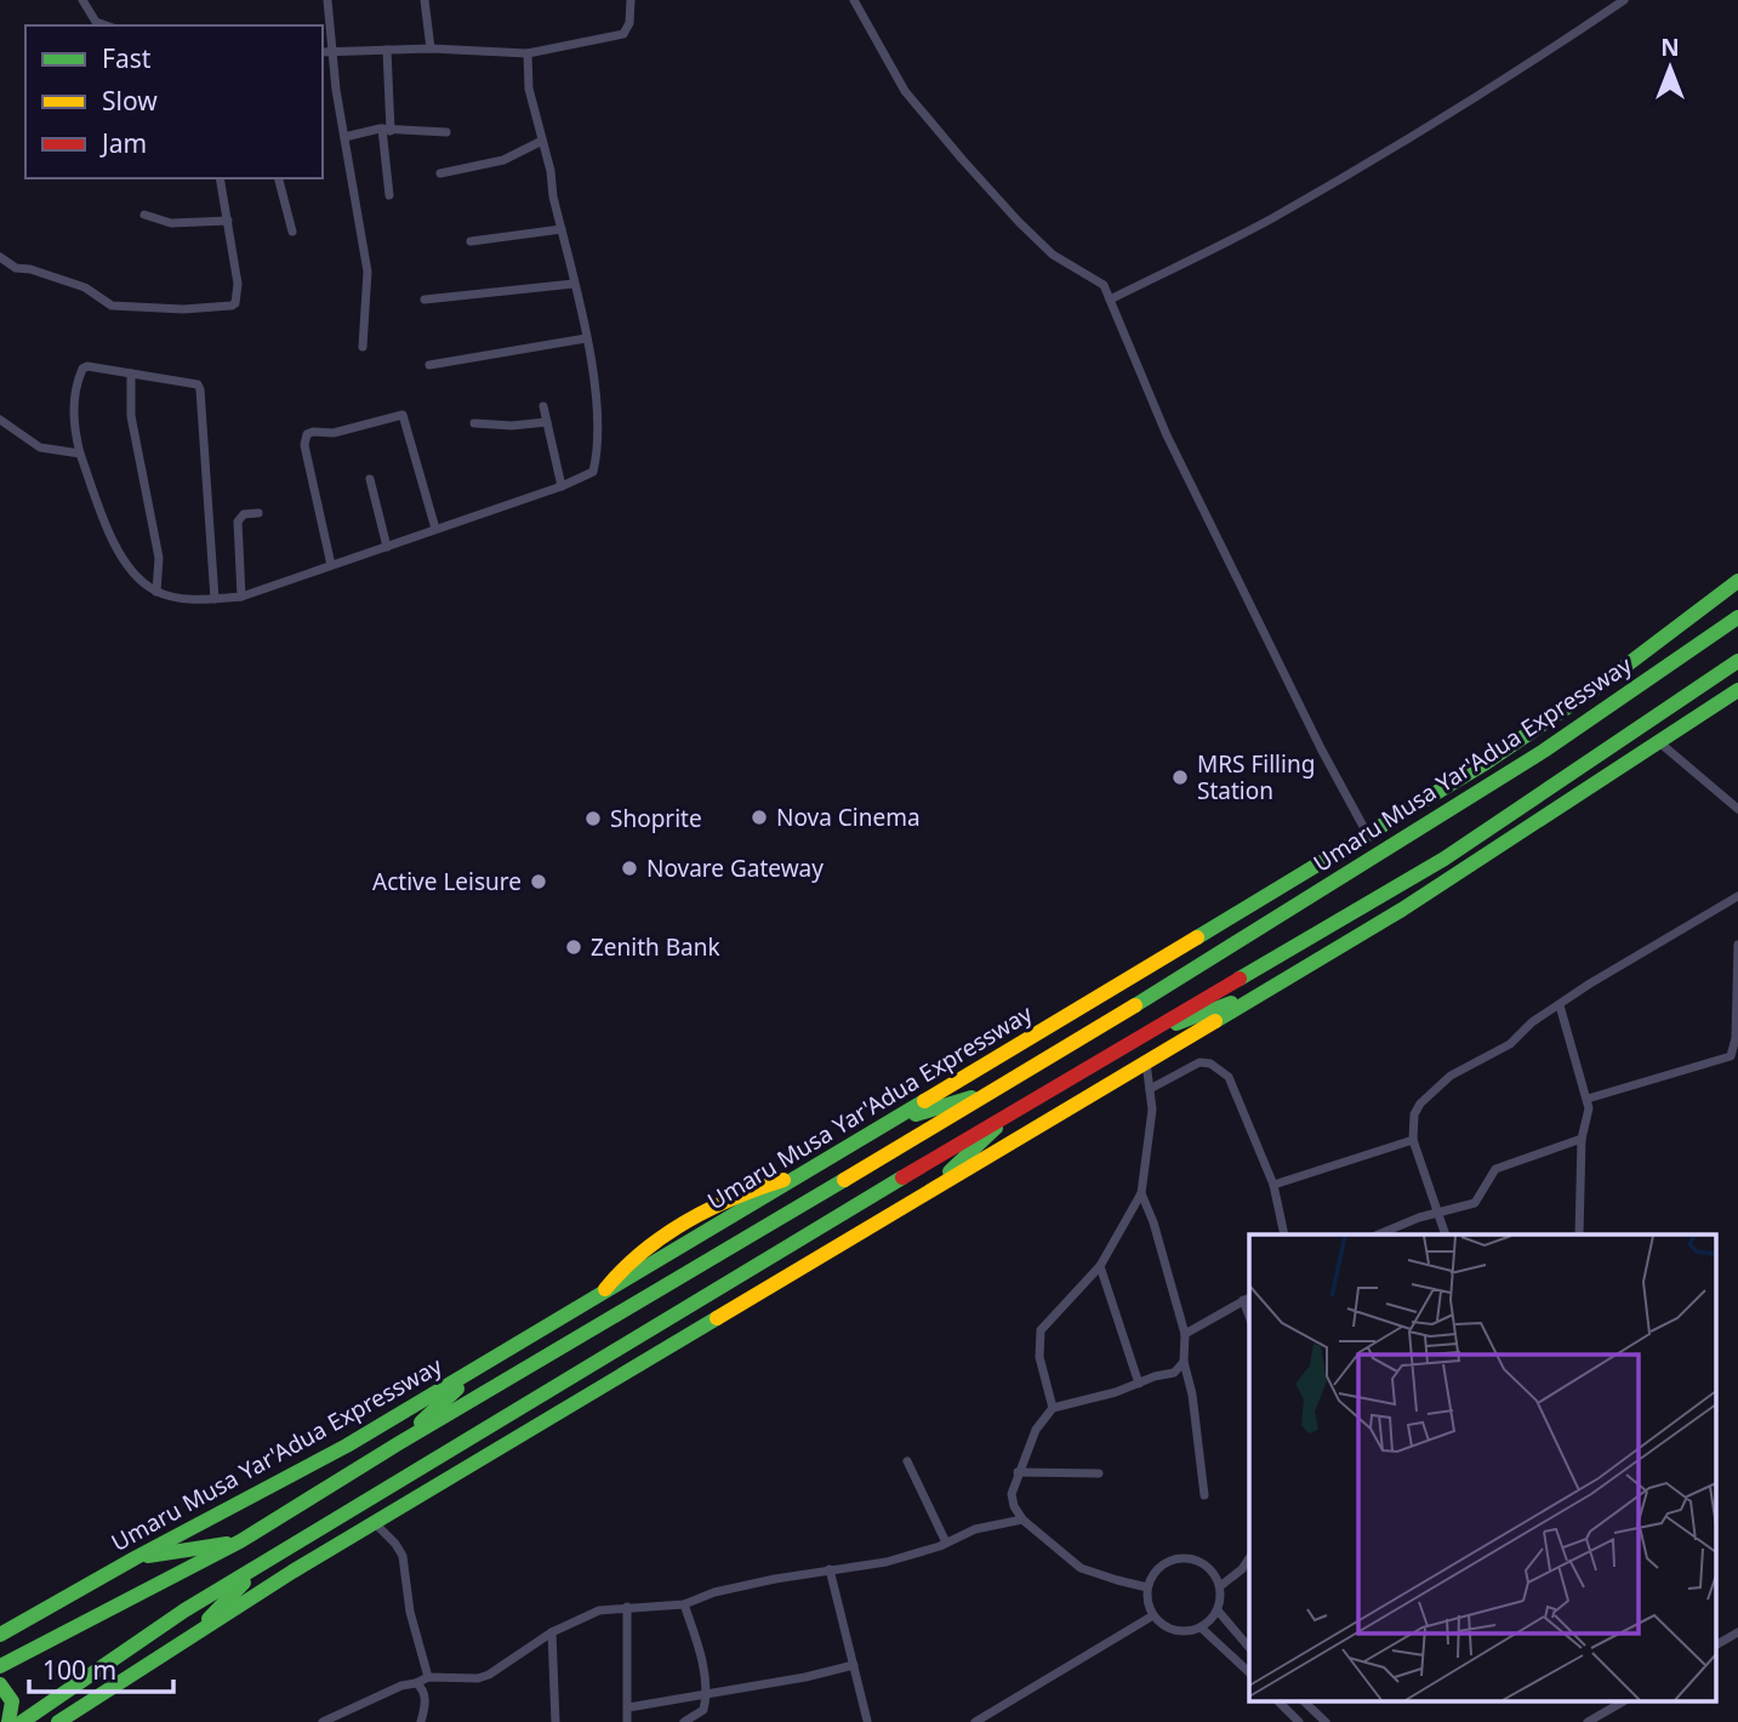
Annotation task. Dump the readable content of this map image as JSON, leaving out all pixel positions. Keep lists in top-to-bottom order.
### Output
{
  "streets": {
    "highway": ["Umaru Musa Yar'Adua Expressway"]
  },
  "places": [
    "MRS Filling Station",
    "Nova Cinema",
    "Shoprite",
    "Novare Gateway",
    "Active Leisure",
    "Zenith Bank"
  ],
  "legend": ["Fast", "Slow", "Jam"],
  "scale_bar": "100 m",
  "north": "top"
}
